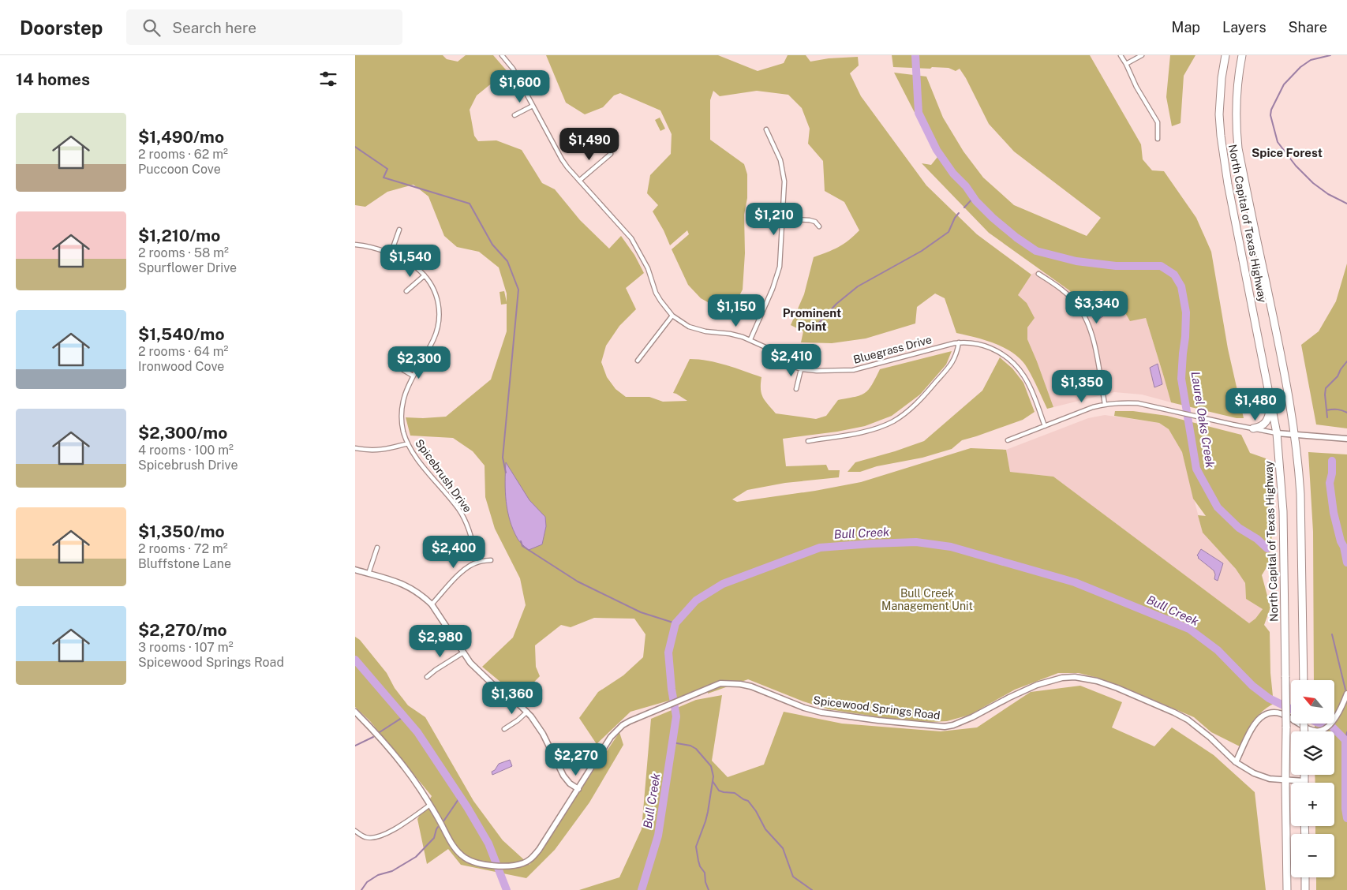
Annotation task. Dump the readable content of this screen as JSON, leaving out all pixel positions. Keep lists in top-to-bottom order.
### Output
{
  "streets": {
    "highway": ["North Capital of Texas Highway"],
    "main road": ["Spicewood Springs Road"],
    "street": ["Bluegrass Drive", "Spicebrush Drive"]
  },
  "crossings": [
    ["North Capital of Texas Highway", "Spicewood Springs Road"]
  ],
  "districts": ["Spice Forest", "Prominent Point"],
  "water": ["Laurel Oaks Creek", "Bull Creek"],
  "parks": ["Bull Creek Management Unit"],
  "north": "top left",
  "page": {
    "header": "Doorstep",
    "search": "Search here",
    "nav": ["Map", "Layers", "Share"],
    "heading": "14 homes",
    "price": [
      "$1,600",
      "$1,490",
      "$1,210",
      "$1,540",
      "$3,340",
      "$1,150",
      "$2,410",
      "$2,300",
      "$1,350",
      "$1,480",
      "$2,400",
      "$2,980",
      "$1,360",
      "$2,270"
    ],
    "list": [
      {
        "name": "$1,490/mo",
        "note": "2 rooms · 62 m² · Puccoon Cove"
      },
      {
        "name": "$1,210/mo",
        "note": "2 rooms · 58 m² · Spurflower Drive"
      },
      {
        "name": "$1,540/mo",
        "note": "2 rooms · 64 m² · Ironwood Cove"
      },
      {
        "name": "$2,300/mo",
        "note": "4 rooms · 100 m² · Spicebrush Drive"
      },
      {
        "name": "$1,350/mo",
        "note": "2 rooms · 72 m² · Bluffstone Lane"
      },
      {
        "name": "$2,270/mo",
        "note": "3 rooms · 107 m² · Spicewood Springs Road"
      }
    ],
    "map_buttons": ["+", "−"]
  }
}
